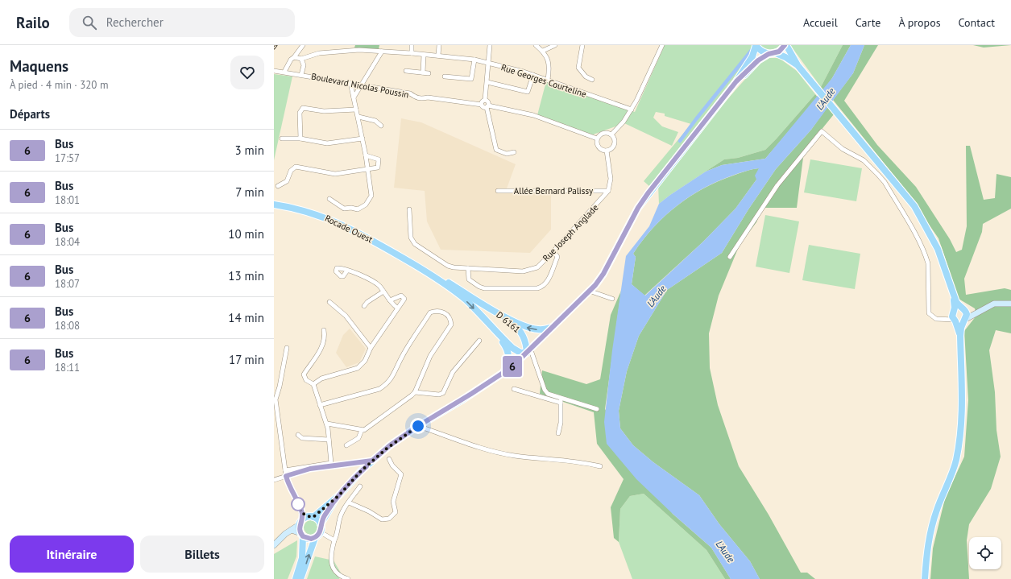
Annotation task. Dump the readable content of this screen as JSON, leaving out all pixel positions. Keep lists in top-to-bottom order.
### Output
{
  "streets": {
    "main road": ["Rocade Ouest", "D 6161"],
    "street": [
      "Rue Georges Courteline",
      "Boulevard Nicolas Poussin",
      "Allée Bernard Palissy",
      "Rue Joseph Anglade"
    ]
  },
  "crossings": [
    ["Allée Bernard Palissy", "Rue Joseph Anglade"],
    ["Rocade Ouest", "D 6161"]
  ],
  "one_way": ["D 6161"],
  "water": ["L'Aude"],
  "lines": ["bus line 6"],
  "page": {
    "header": "Railo",
    "search": "Rechercher",
    "nav": [
      "Accueil",
      "Carte",
      "À propos",
      "Contact"
    ],
    "heading": [
      ["Maquens", "À pied · 4 min · 320 m"],
      "Départs"
    ],
    "on_map": "6",
    "list": [
      {
        "mark": "6",
        "name": "Bus",
        "note": "17:57",
        "value": "3 min"
      },
      {
        "mark": "6",
        "name": "Bus",
        "note": "18:01",
        "value": "7 min"
      },
      {
        "mark": "6",
        "name": "Bus",
        "note": "18:04",
        "value": "10 min"
      },
      {
        "mark": "6",
        "name": "Bus",
        "note": "18:07",
        "value": "13 min"
      },
      {
        "mark": "6",
        "name": "Bus",
        "note": "18:08",
        "value": "14 min"
      },
      {
        "mark": "6",
        "name": "Bus",
        "note": "18:11",
        "value": "17 min"
      }
    ],
    "buttons": ["Itinéraire", "Billets"]
  }
}
